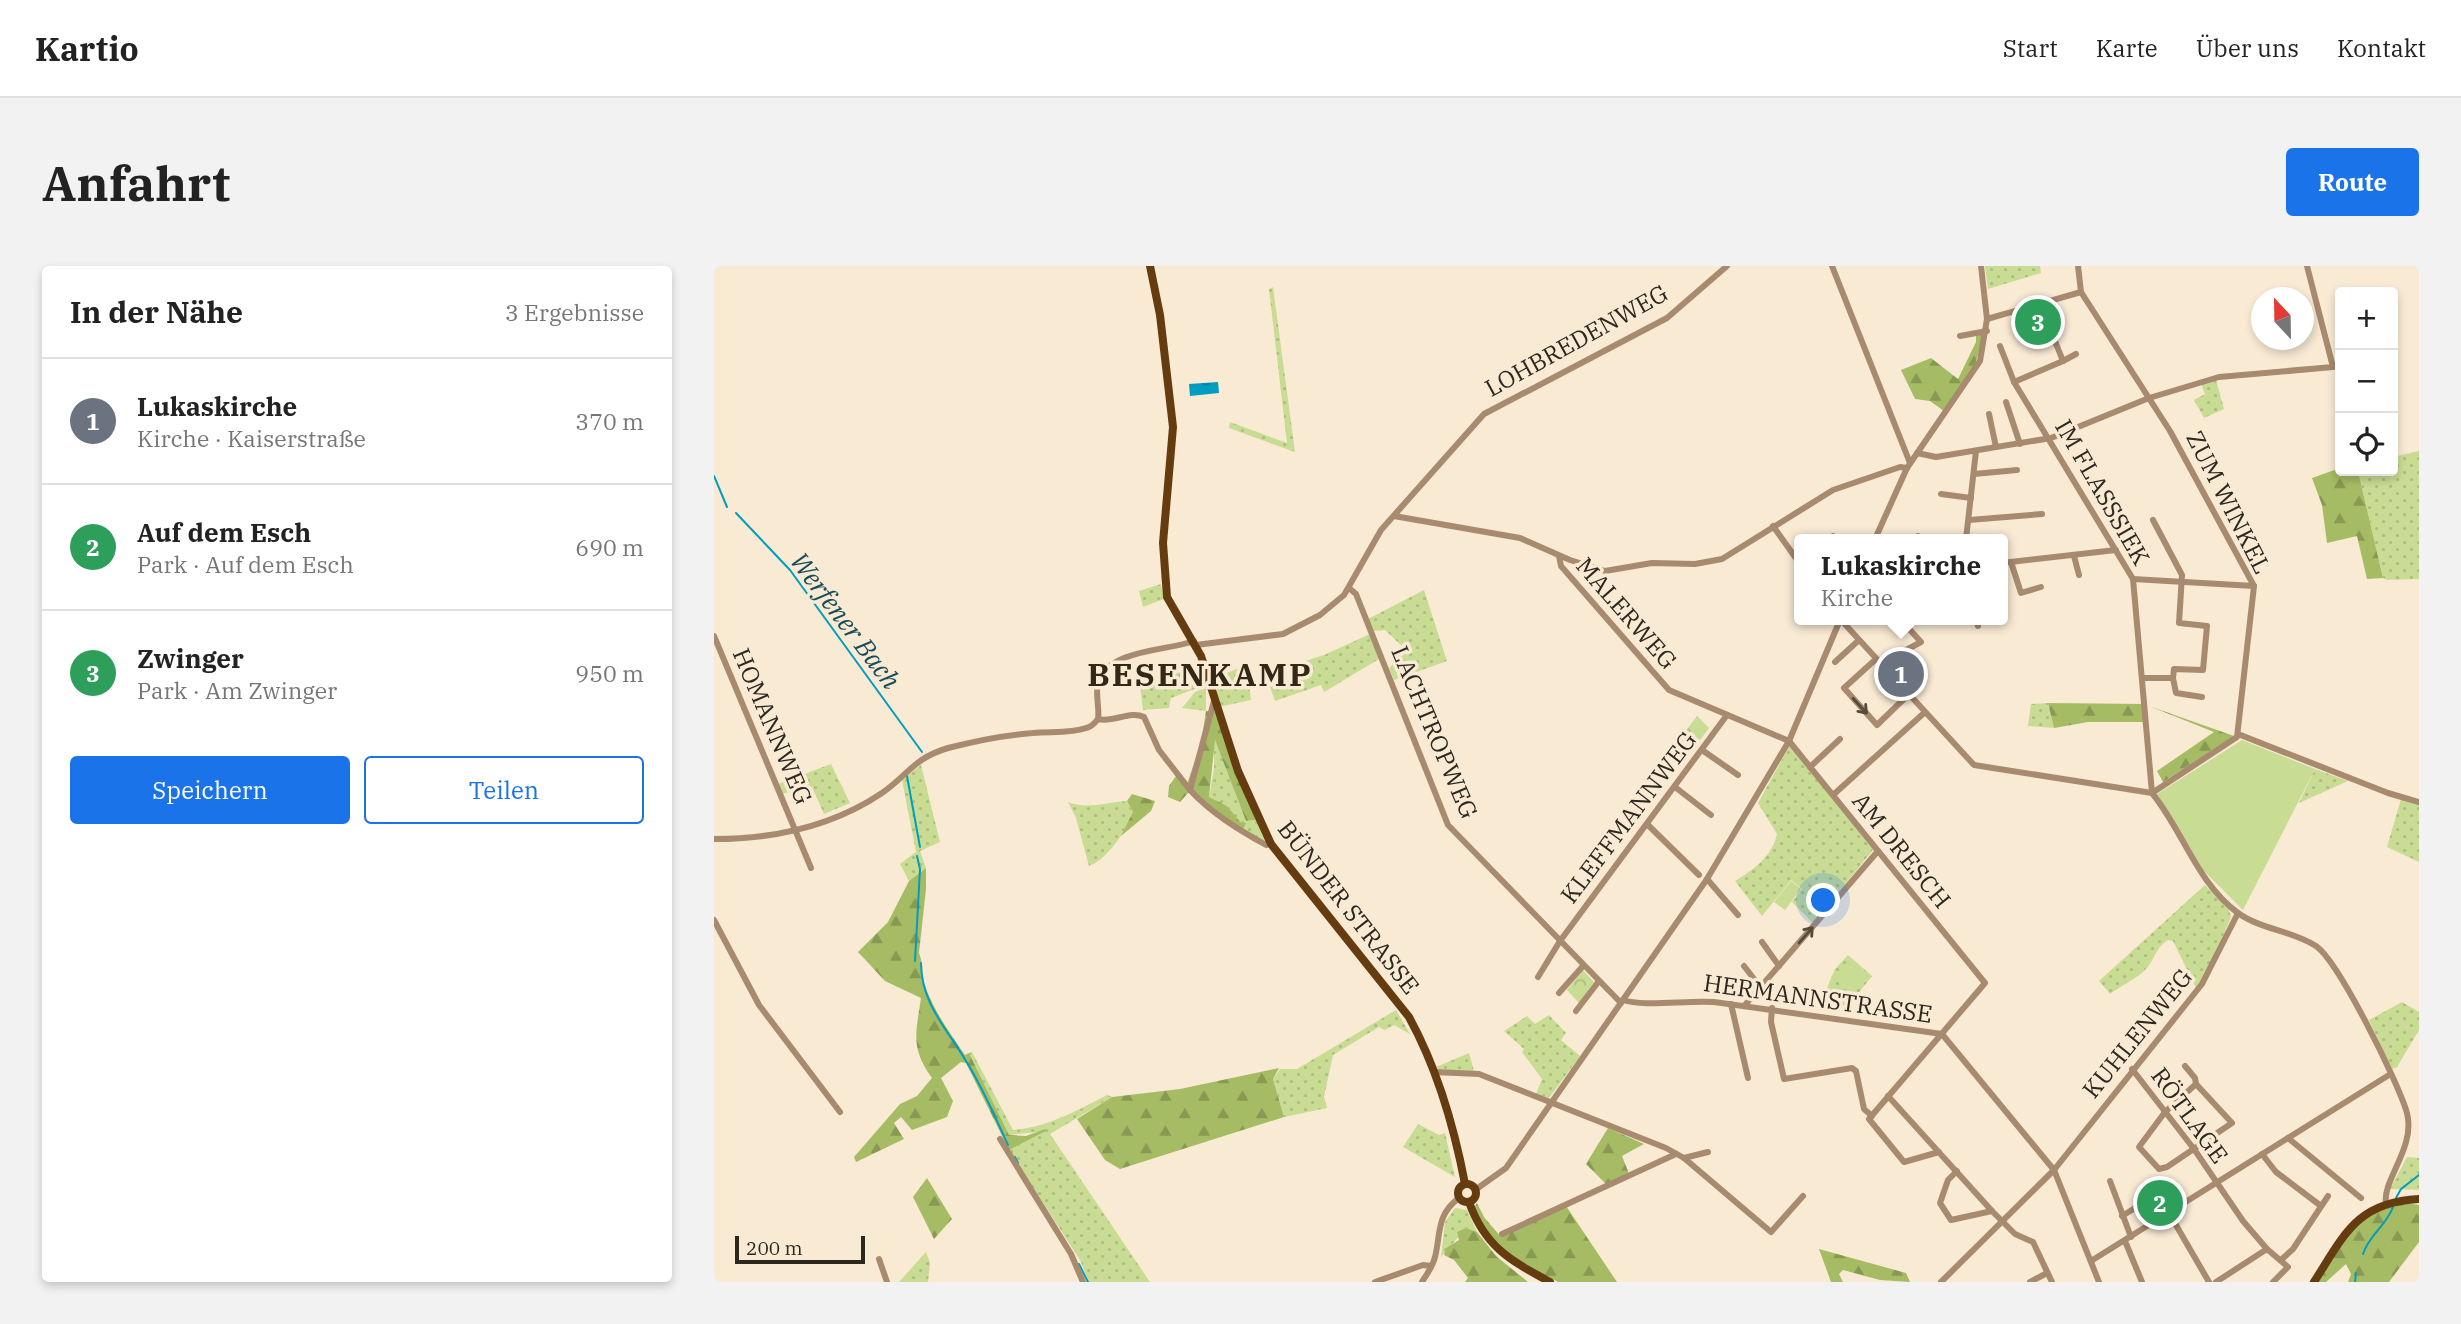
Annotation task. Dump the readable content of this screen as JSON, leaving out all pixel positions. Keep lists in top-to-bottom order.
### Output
{
  "streets": {
    "main road": ["BÜNDER STRASSE"],
    "street": [
      "LOHBREDENWEG",
      "IM FLASSSIEK",
      "ZUM WINKEL",
      "MALERWEG",
      "HOMANNWEG",
      "LACHTROPWEG",
      "KLEFFMANNWEG",
      "AM DRESCH",
      "HERMANNSTRASSE",
      "KUHLENWEG",
      "RÖTLAGE"
    ]
  },
  "crossings": [
    ["LOHBREDENWEG", "LACHTROPWEG"],
    ["LOHBREDENWEG", "BÜNDER STRASSE"],
    ["MALERWEG", "KLEFFMANNWEG"],
    ["MALERWEG", "AM DRESCH"],
    ["LACHTROPWEG", "KLEFFMANNWEG"],
    ["LACHTROPWEG", "HERMANNSTRASSE"],
    ["AM DRESCH", "HERMANNSTRASSE"],
    ["HERMANNSTRASSE", "KUHLENWEG"],
    ["KUHLENWEG", "RÖTLAGE"]
  ],
  "districts": ["BESENKAMP"],
  "water": ["Werfener Bach"],
  "scale_bar": "200 m",
  "north": "top",
  "page": {
    "header": "Kartio",
    "nav": [
      "Start",
      "Karte",
      "Über uns",
      "Kontakt"
    ],
    "buttons": [
      "Route",
      ["Speichern", "Teilen"]
    ],
    "title": "Anfahrt",
    "heading": ["In der Nähe", "3 Ergebnisse"],
    "map_buttons": ["+", "−"],
    "pins": ["3", "1", "2"],
    "list": [
      {
        "mark": "1",
        "name": "Lukaskirche",
        "note": "Kirche · Kaiserstraße",
        "value": "370 m"
      },
      {
        "mark": "2",
        "name": "Auf dem Esch",
        "note": "Park · Auf dem Esch",
        "value": "690 m"
      },
      {
        "mark": "3",
        "name": "Zwinger",
        "note": "Park · Am Zwinger",
        "value": "950 m"
      }
    ],
    "popup": ["Lukaskirche", "Kirche"],
    "scale": "200 m"
  }
}
